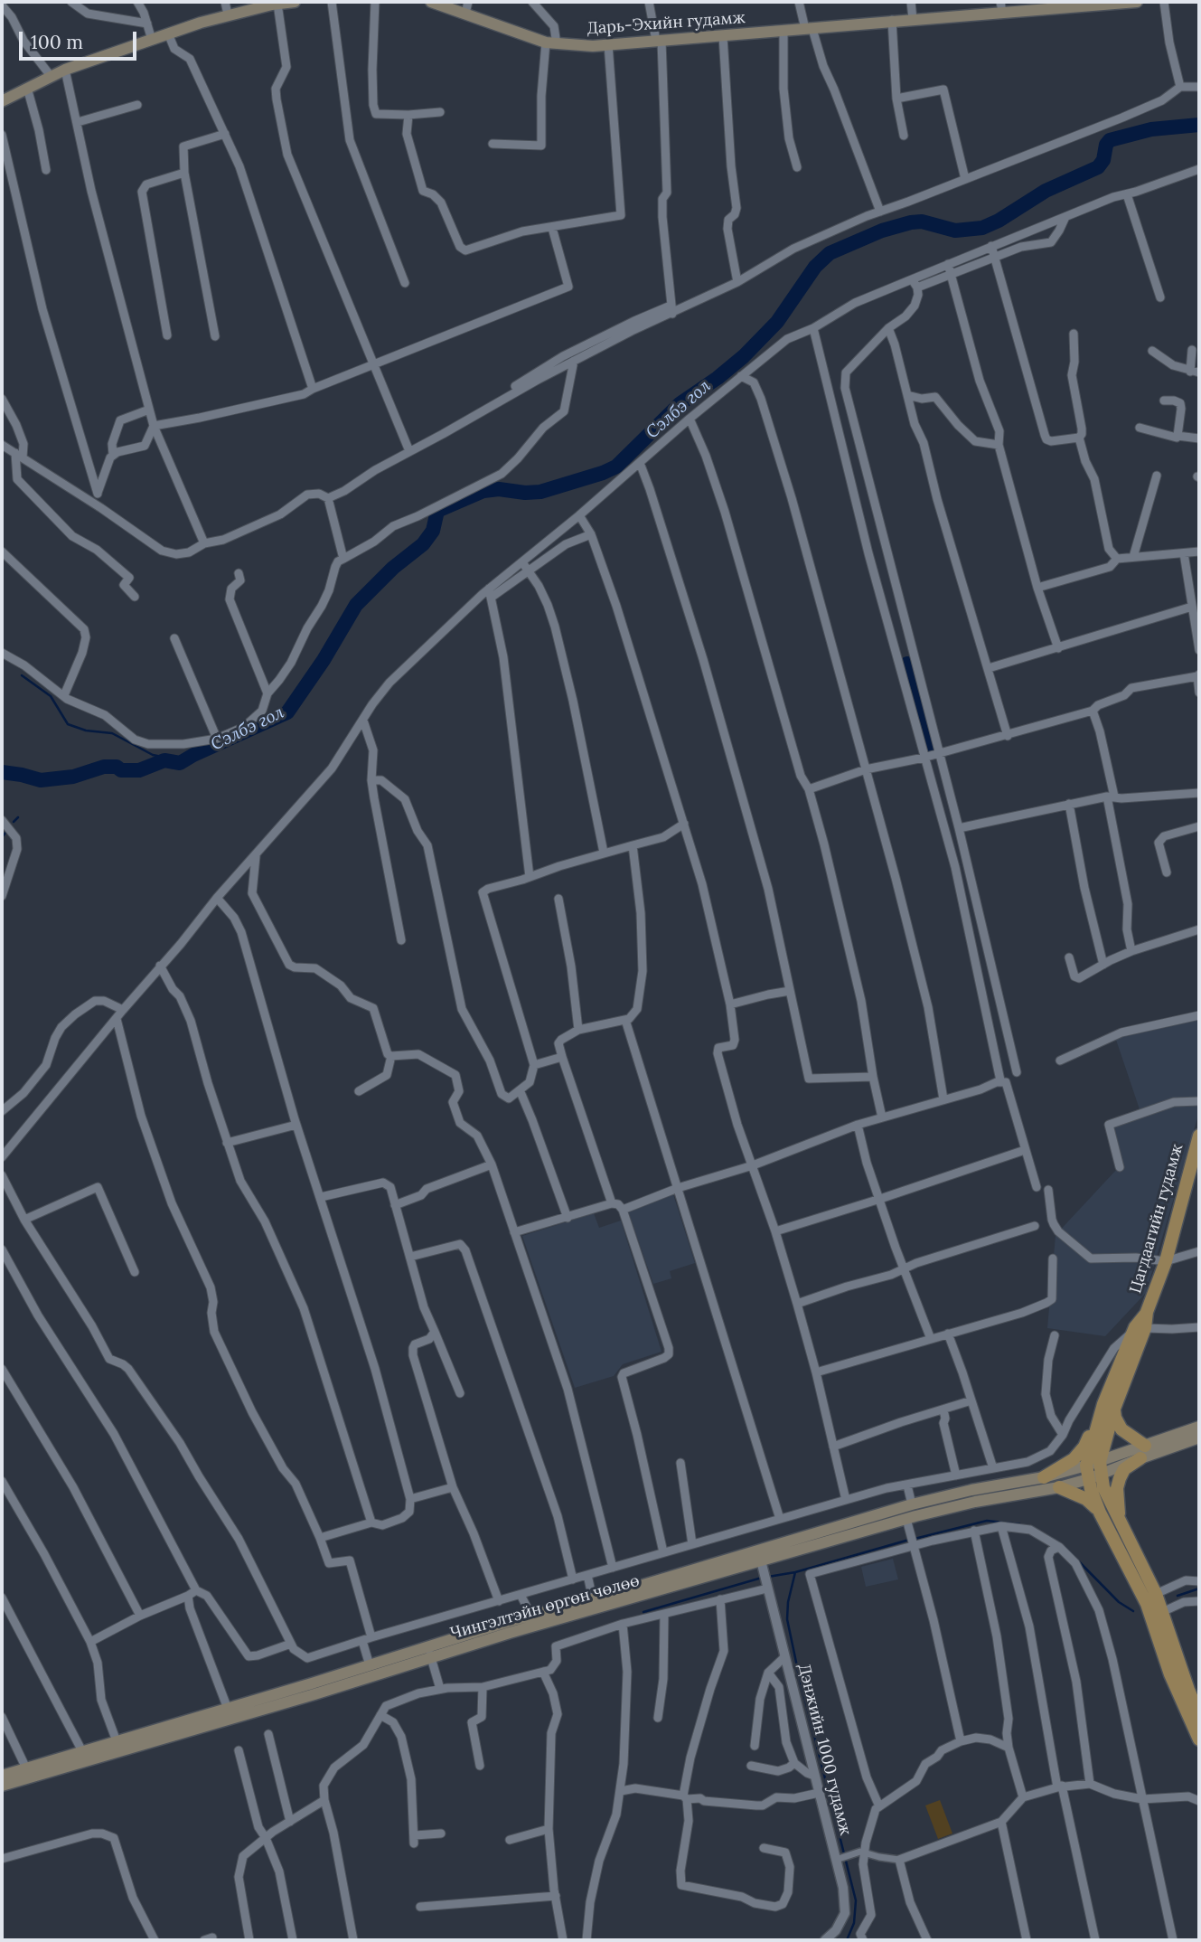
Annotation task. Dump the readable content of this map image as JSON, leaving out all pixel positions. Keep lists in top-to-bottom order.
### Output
{
  "streets": {
    "main road": ["Дарь-Эхийн гудамж", "Цагдаагийн гудамж", "Чингэлтэйн өргөн чөлөө"],
    "street": ["Дэнжийн 1000 гудамж"]
  },
  "crossings": [
    ["Цагдаагийн гудамж", "Чингэлтэйн өргөн чөлөө"],
    ["Чингэлтэйн өргөн чөлөө", "Дэнжийн 1000 гудамж"]
  ],
  "water": ["Сэлбэ гол"],
  "scale_bar": "100 m"
}
